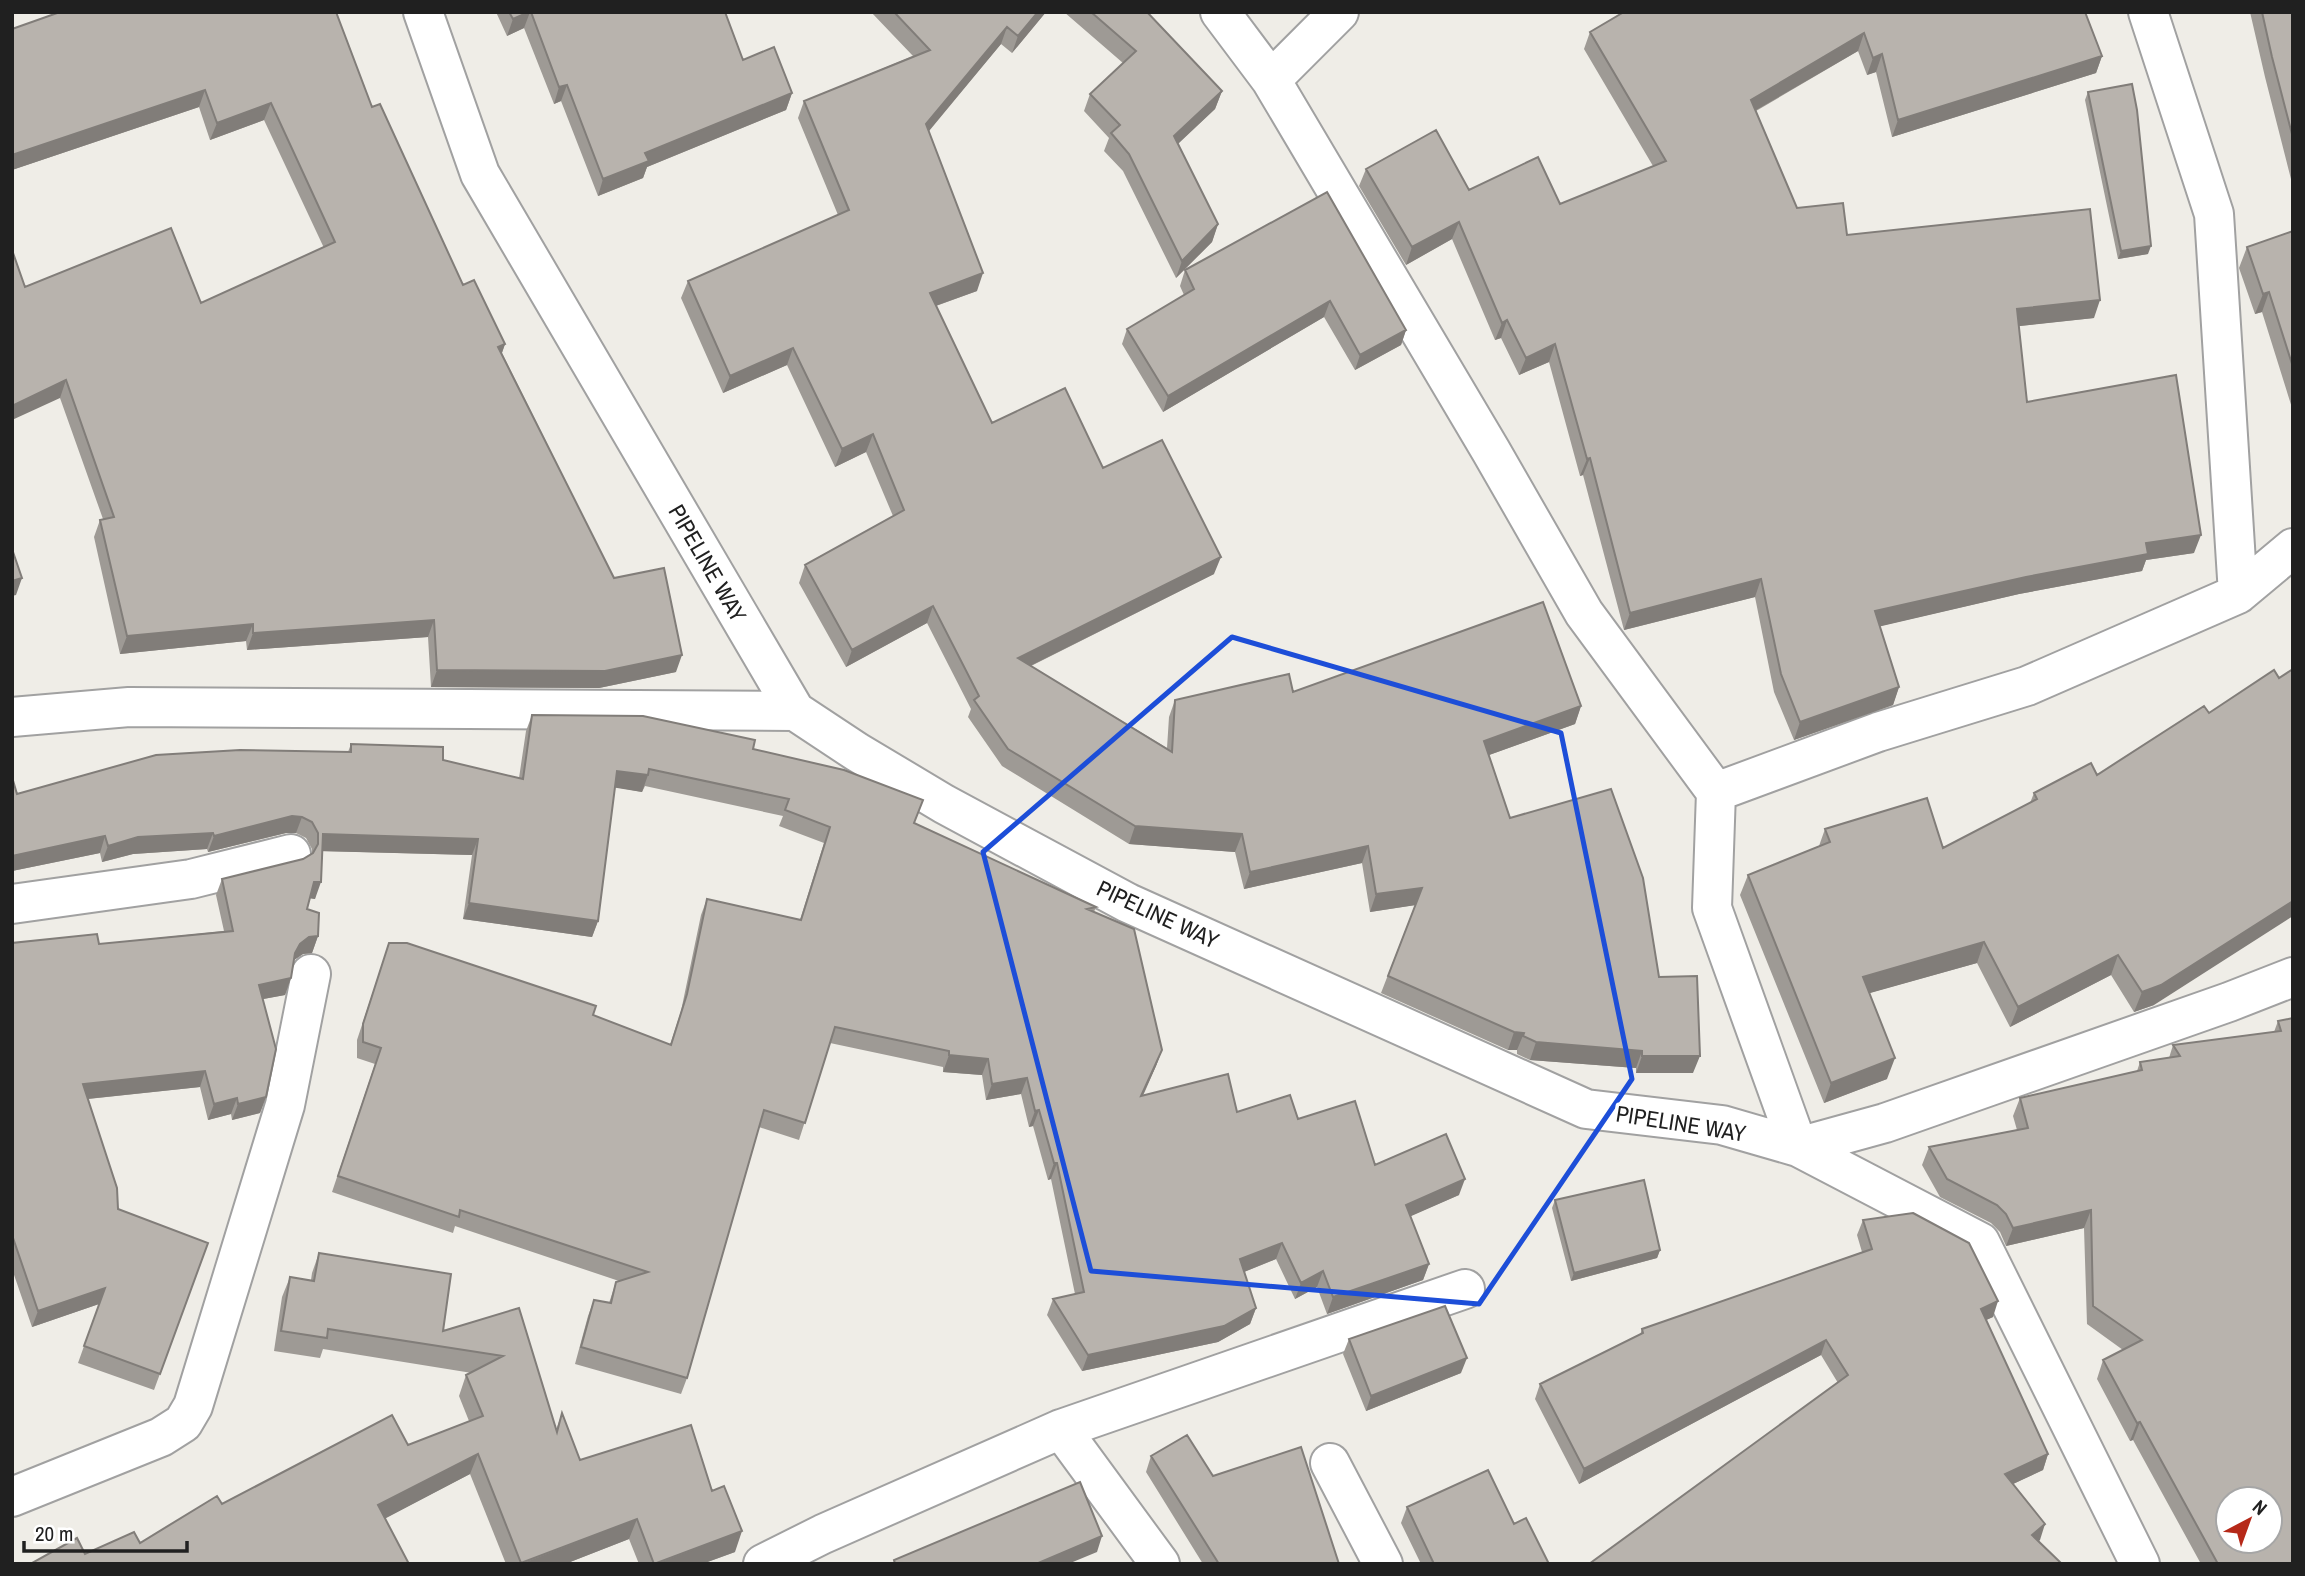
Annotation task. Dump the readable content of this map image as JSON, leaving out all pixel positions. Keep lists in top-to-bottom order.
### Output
{
  "streets": {
    "street": ["PIPELINE WAY"]
  },
  "scale_bar": "20 m",
  "north": "top right"
}
